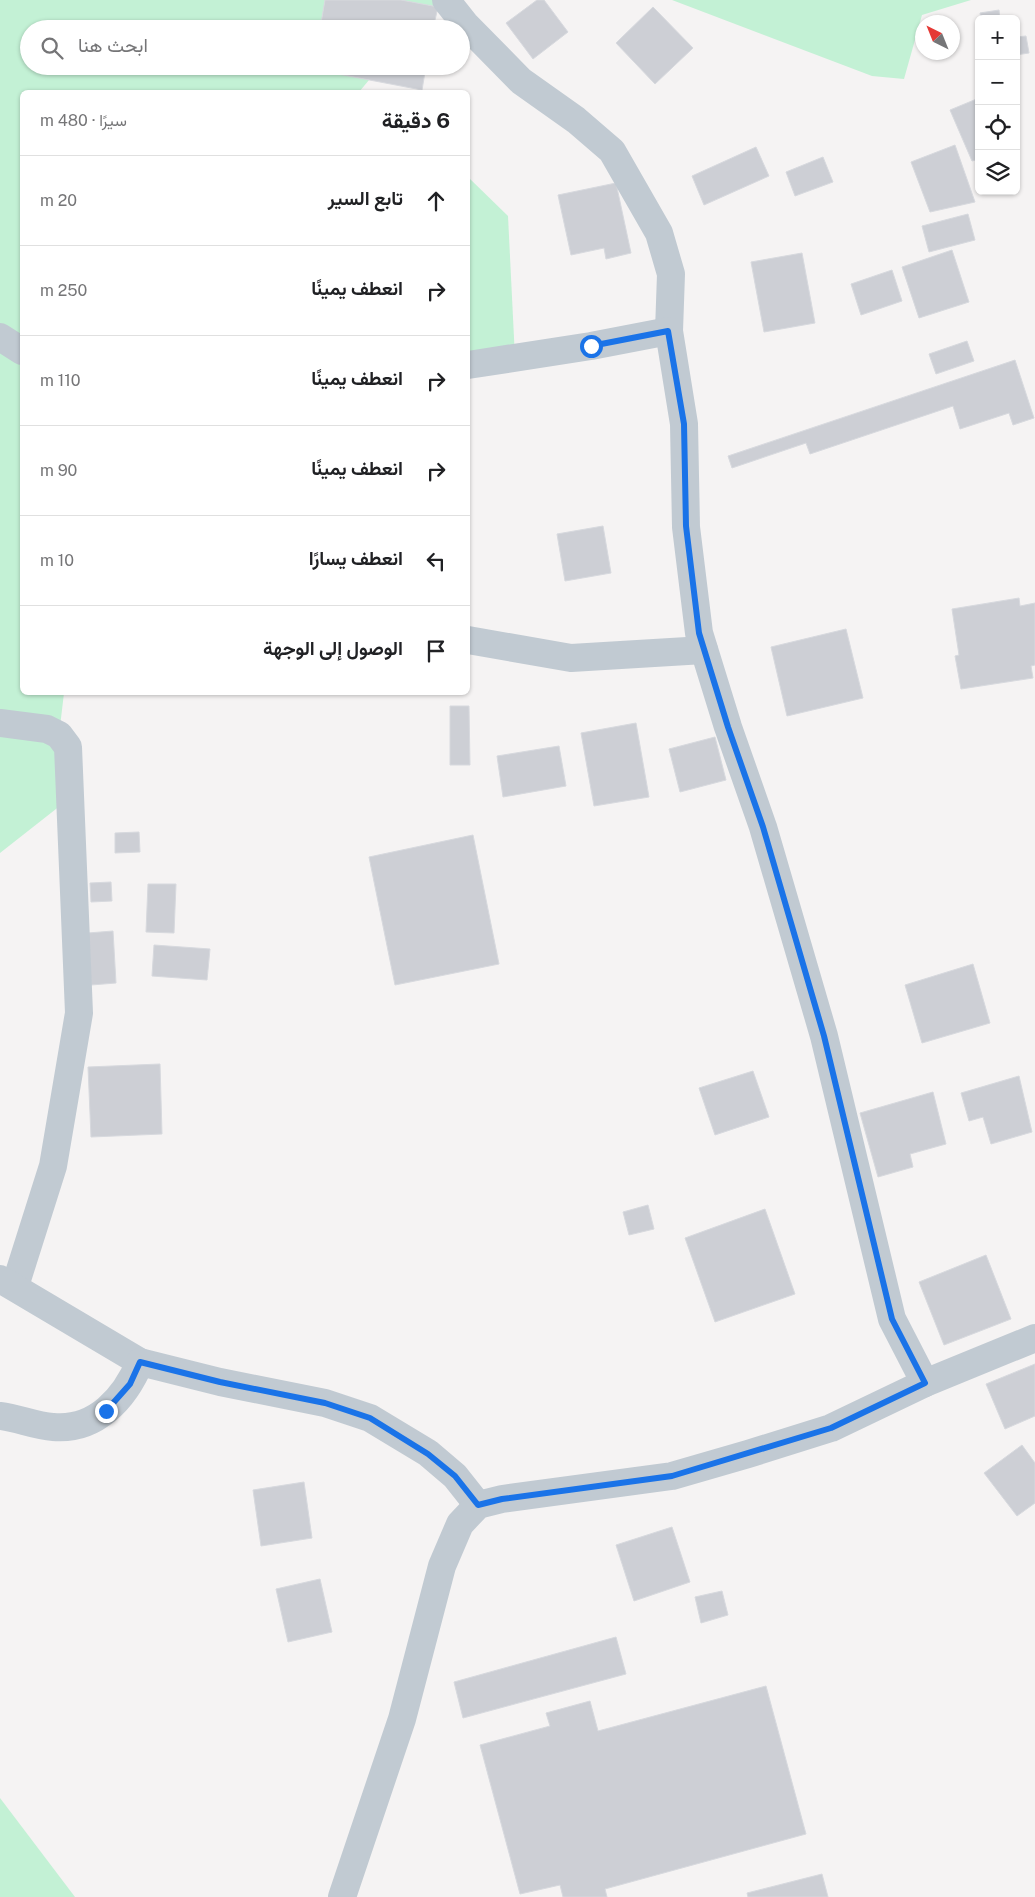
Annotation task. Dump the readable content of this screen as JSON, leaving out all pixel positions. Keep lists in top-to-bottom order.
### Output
{
  "north": "top left",
  "page": {
    "map_buttons": ["+", "−"],
    "search": "ابحث هنا",
    "heading": ["6 دقيقة", "سيرًا · 480 m"],
    "list": [
      ["تابع السير", "20 m"],
      ["انعطف يمينًا", "250 m"],
      ["انعطف يمينًا", "110 m"],
      ["انعطف يمينًا", "90 m"],
      ["انعطف يسارًا", "10 m"],
      "الوصول إلى الوجهة"
    ]
  }
}
